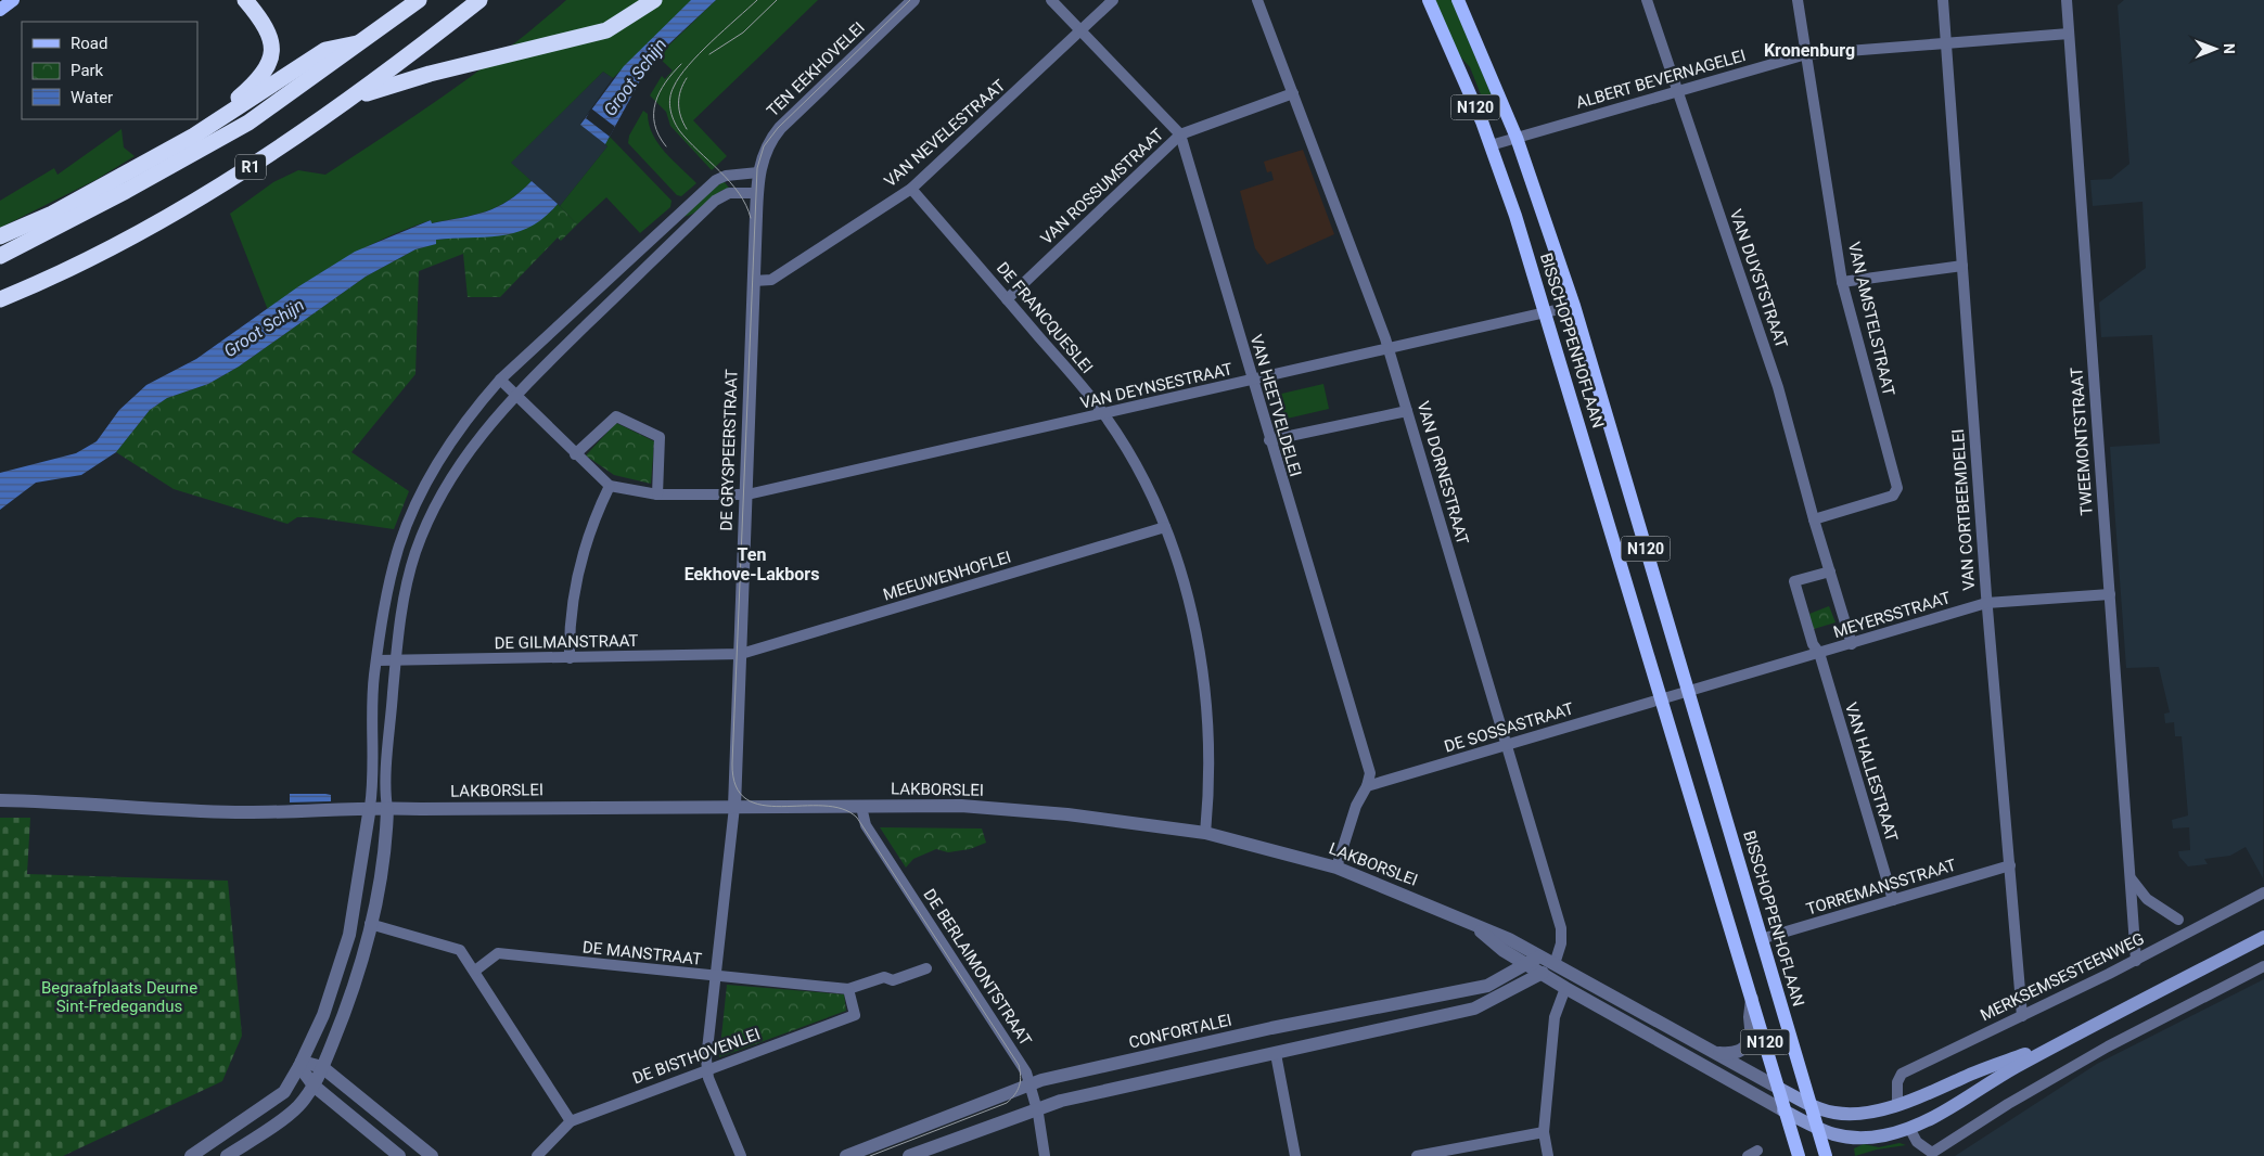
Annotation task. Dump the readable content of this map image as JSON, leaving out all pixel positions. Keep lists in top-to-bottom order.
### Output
{
  "streets": {
    "highway": ["R1"],
    "main road": ["N120", "BISSCHOPPENHOFLAAN", "LAKBORSLEI"],
    "street": [
      "TEN EEKHOVELEI",
      "ALBERT BEVERNAGELEI",
      "VAN NEVELESTRAAT",
      "VAN ROSSUMSTRAAT",
      "VAN DUYSTSTRAAT",
      "DE FRANCQUESLEI",
      "VAN AMSTELSTRAAT",
      "VAN DEYNSESTRAAT",
      "VAN HEETVELDELEI",
      "TWEEMONTSTRAAT",
      "DE GRYSPEERSTRAAT",
      "VAN DORNESTRAAT",
      "VAN CORTBEEMDELEI",
      "MEEUWENHOFLEI",
      "MEYERSSTRAAT",
      "DE GILMANSTRAAT",
      "DE SOSSASTRAAT",
      "VAN HALLESTRAAT",
      "TORREMANSSTRAAT",
      "DE MANSTRAAT",
      "DE BERLAIMONTSTRAAT",
      "MERKSEMSESTEENWEG",
      "CONFORTALEI",
      "DE BISTHOVENLEI"
    ]
  },
  "crossings": [
    ["TEN EEKHOVELEI", "DE GRYSPEERSTRAAT"],
    ["ALBERT BEVERNAGELEI", "VAN DUYSTSTRAAT"],
    ["ALBERT BEVERNAGELEI", "VAN AMSTELSTRAAT"],
    ["ALBERT BEVERNAGELEI", "BISSCHOPPENHOFLAAN"],
    ["ALBERT BEVERNAGELEI", "TWEEMONTSTRAAT"],
    ["ALBERT BEVERNAGELEI", "VAN CORTBEEMDELEI"],
    ["VAN NEVELESTRAAT", "DE FRANCQUESLEI"],
    ["VAN NEVELESTRAAT", "VAN HEETVELDELEI"],
    ["VAN NEVELESTRAAT", "DE GRYSPEERSTRAAT"],
    ["VAN ROSSUMSTRAAT", "DE FRANCQUESLEI"],
    ["VAN ROSSUMSTRAAT", "VAN HEETVELDELEI"],
    ["VAN ROSSUMSTRAAT", "VAN DORNESTRAAT"],
    ["VAN DUYSTSTRAAT", "VAN AMSTELSTRAAT"],
    ["VAN DUYSTSTRAAT", "MEYERSSTRAAT"],
    ["DE FRANCQUESLEI", "VAN DEYNSESTRAAT"],
    ["DE FRANCQUESLEI", "MEEUWENHOFLEI"],
    ["DE FRANCQUESLEI", "LAKBORSLEI"],
    ["BISSCHOPPENHOFLAAN", "VAN DEYNSESTRAAT"],
    ["BISSCHOPPENHOFLAAN", "MEYERSSTRAAT"],
    ["BISSCHOPPENHOFLAAN", "DE SOSSASTRAAT"],
    ["BISSCHOPPENHOFLAAN", "LAKBORSLEI"],
    ["BISSCHOPPENHOFLAAN", "TORREMANSSTRAAT"],
    ["VAN DEYNSESTRAAT", "VAN HEETVELDELEI"],
    ["VAN DEYNSESTRAAT", "DE GRYSPEERSTRAAT"],
    ["VAN DEYNSESTRAAT", "VAN DORNESTRAAT"],
    ["VAN HEETVELDELEI", "DE SOSSASTRAAT"],
    ["VAN HEETVELDELEI", "LAKBORSLEI"],
    ["TWEEMONTSTRAAT", "MEYERSSTRAAT"],
    ["TWEEMONTSTRAAT", "MERKSEMSESTEENWEG"],
    ["DE GRYSPEERSTRAAT", "MEEUWENHOFLEI"],
    ["DE GRYSPEERSTRAAT", "DE GILMANSTRAAT"],
    ["DE GRYSPEERSTRAAT", "LAKBORSLEI"],
    ["VAN DORNESTRAAT", "DE SOSSASTRAAT"],
    ["VAN DORNESTRAAT", "LAKBORSLEI"],
    ["VAN CORTBEEMDELEI", "MEYERSSTRAAT"],
    ["VAN CORTBEEMDELEI", "TORREMANSSTRAAT"],
    ["VAN CORTBEEMDELEI", "MERKSEMSESTEENWEG"],
    ["MEEUWENHOFLEI", "DE GILMANSTRAAT"],
    ["MEYERSSTRAAT", "VAN HALLESTRAAT"],
    ["VAN HALLESTRAAT", "TORREMANSSTRAAT"],
    ["LAKBORSLEI", "DE BERLAIMONTSTRAAT"],
    ["LAKBORSLEI", "CONFORTALEI"],
    ["DE MANSTRAAT", "DE BISTHOVENLEI"],
    ["DE BERLAIMONTSTRAAT", "CONFORTALEI"]
  ],
  "districts": ["Kronenburg", "Ten Eekhove-Lakbors"],
  "water": ["Groot Schijn"],
  "parks": ["Begraafplaats Deurne Sint-Fredegandus"],
  "legend": ["Road", "Park", "Water"],
  "north": "right"
}
